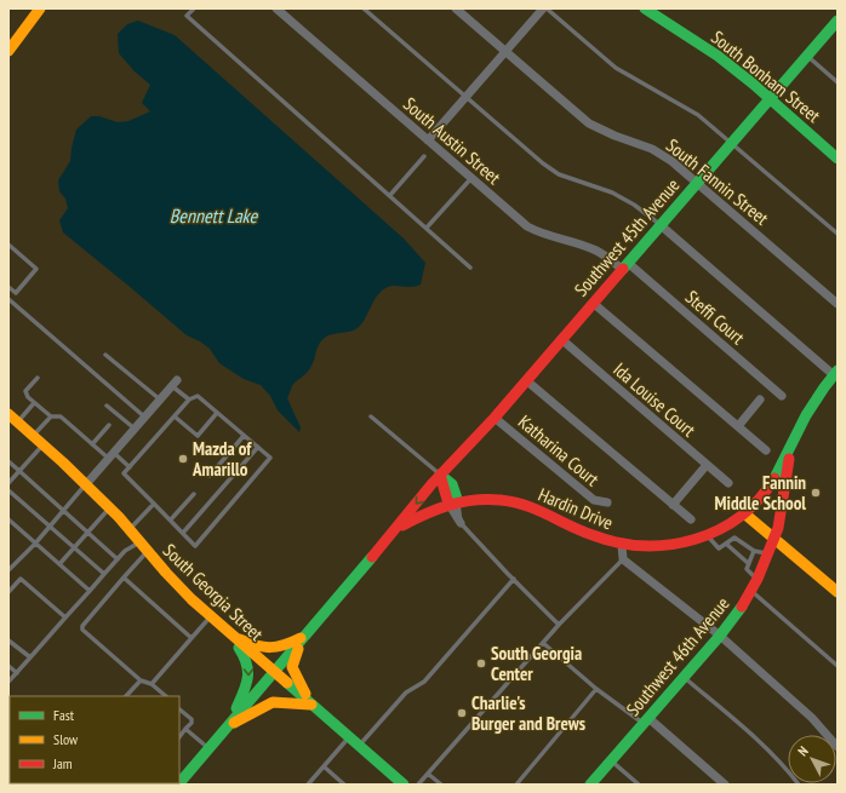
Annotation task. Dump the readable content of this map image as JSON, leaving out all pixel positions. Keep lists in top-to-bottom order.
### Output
{
  "streets": {
    "main road": [
      "South Bonham Street",
      "Southwest 45th Avenue",
      "Hardin Drive",
      "South Georgia Street",
      "Southwest 46th Avenue"
    ],
    "street": [
      "South Austin Street",
      "South Fannin Street",
      "Steffi Court",
      "Ida Louise Court",
      "Katharina Court"
    ]
  },
  "crossings": [
    ["South Bonham Street", "Southwest 45th Avenue"],
    ["South Austin Street", "Southwest 45th Avenue"],
    ["South Austin Street", "Steffi Court"],
    ["South Fannin Street", "Southwest 45th Avenue"],
    ["Southwest 45th Avenue", "Steffi Court"],
    ["Southwest 45th Avenue", "Ida Louise Court"],
    ["Southwest 45th Avenue", "Katharina Court"],
    ["Southwest 45th Avenue", "Hardin Drive"],
    ["Hardin Drive", "Southwest 46th Avenue"]
  ],
  "water": ["Bennett Lake"],
  "places": [
    "Mazda of Amarillo",
    "Fannin Middle School",
    "South Georgia Center",
    "Charlie's Burger and Brews"
  ],
  "legend": ["Fast", "Slow", "Jam"],
  "north": "top left"
}
